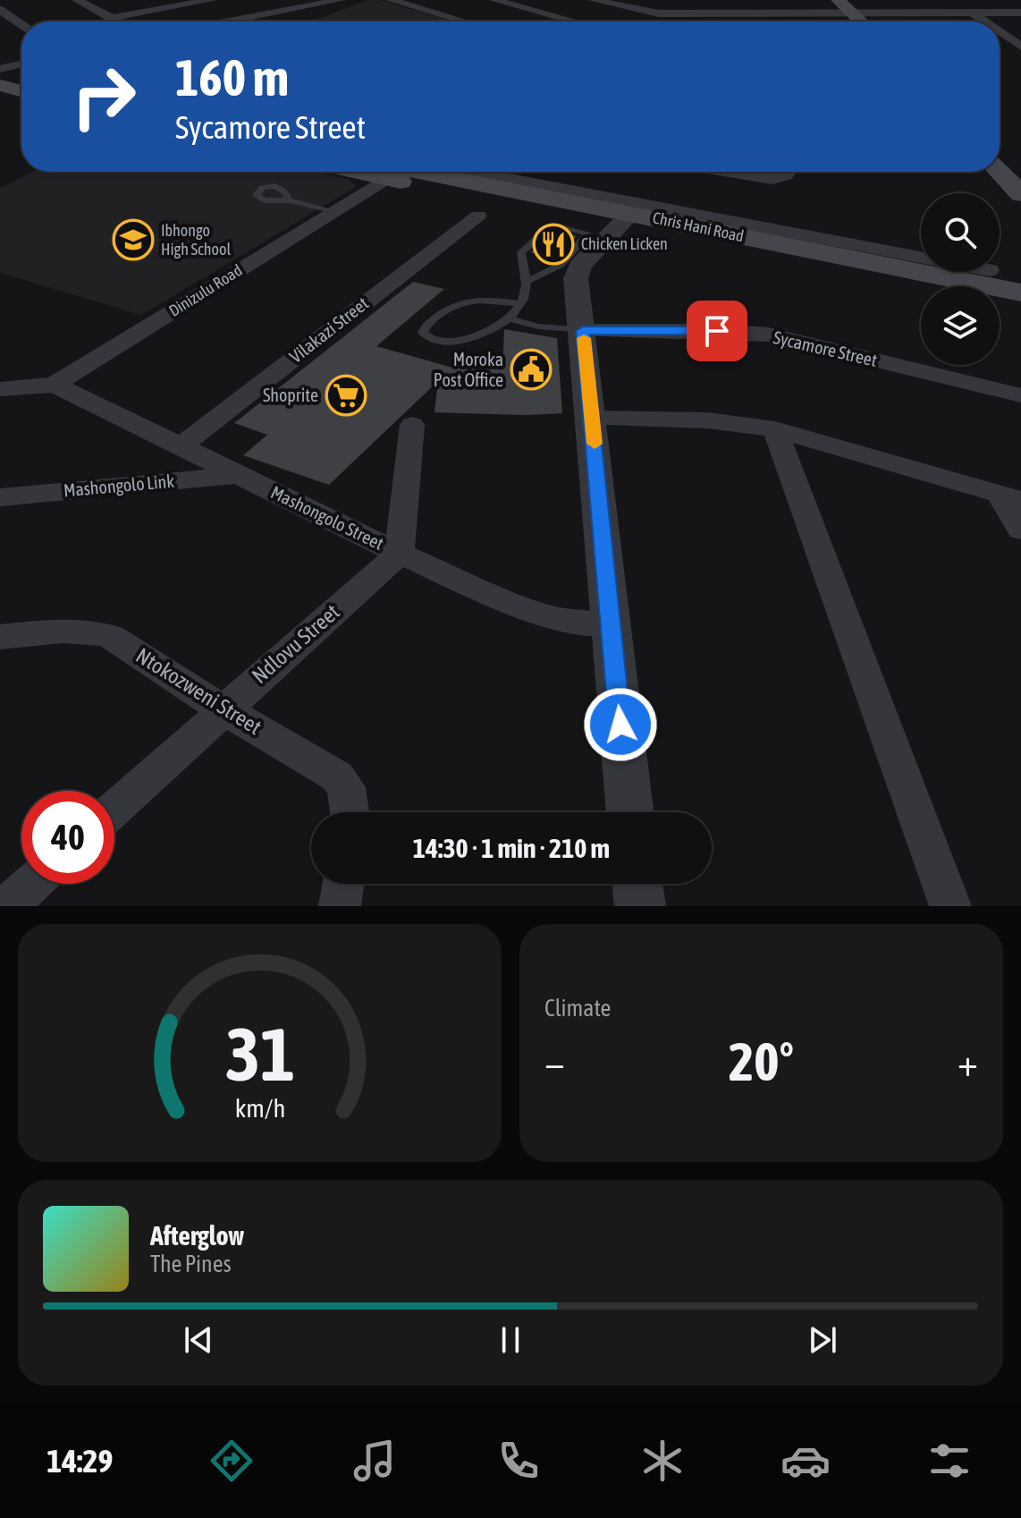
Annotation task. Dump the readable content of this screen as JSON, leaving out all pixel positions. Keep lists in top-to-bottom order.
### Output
{
  "streets": {
    "main road": ["Chris Hani Road"],
    "street": [
      "Dinizulu Road",
      "Vilakazi Street",
      "Sycamore Street",
      "Mashongolo Link",
      "Mashongolo Street",
      "Ndlovu Street",
      "Ntokozweni Street"
    ]
  },
  "crossings": [
    ["Dinizulu Road", "Mashongolo Street"],
    ["Vilakazi Street", "Mashongolo Street"],
    ["Mashongolo Link", "Mashongolo Street"],
    ["Mashongolo Street", "Ndlovu Street"],
    ["Ndlovu Street", "Ntokozweni Street"]
  ],
  "places": {
    "school or university": ["Ibhongo High School"],
    "restaurant": ["Chicken Licken"],
    "public building": ["Moroka Post Office"],
    "supermarket": ["Shoprite"]
  },
  "page": {
    "turn": ["160 m", "Sycamore Street"],
    "limit": "40",
    "trip": "14:30 · 1 min · 210 m",
    "tile": "Climate",
    "heat": ["−", "20°", "+"],
    "song": ["Afterglow", "The Pines"],
    "tabs": "14:29",
    "gauge": ["31", "km/h"]
  }
}
